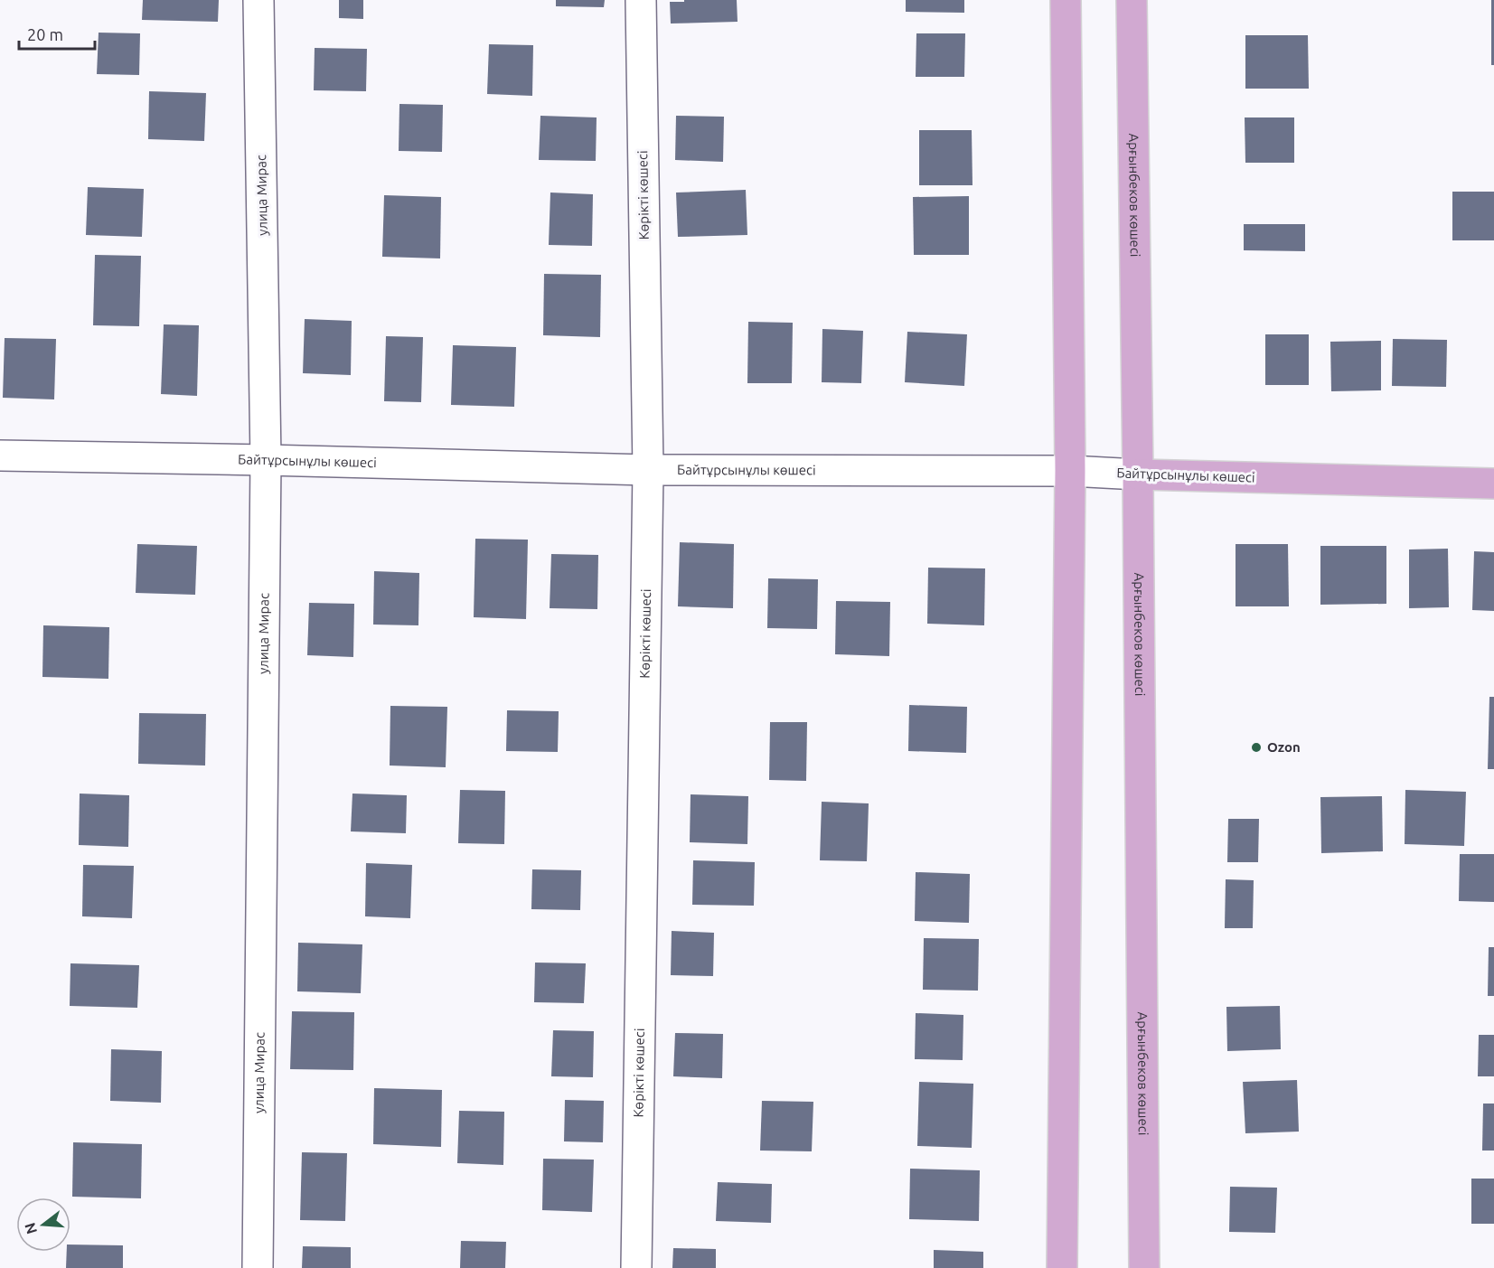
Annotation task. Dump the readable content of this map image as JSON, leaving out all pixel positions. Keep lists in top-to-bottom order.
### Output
{
  "streets": {
    "main road": ["Арғынбеков көшесі", "Байтұрсынұлы көшесі"],
    "street": ["улица Мирас", "Көрікті көшесі"]
  },
  "crossings": [
    ["улица Мирас", "Байтұрсынұлы көшесі"],
    ["Көрікті көшесі", "Байтұрсынұлы көшесі"],
    ["Арғынбеков көшесі", "Байтұрсынұлы көшесі"]
  ],
  "places": ["Ozon"],
  "scale_bar": "20 m",
  "north": "left"
}
